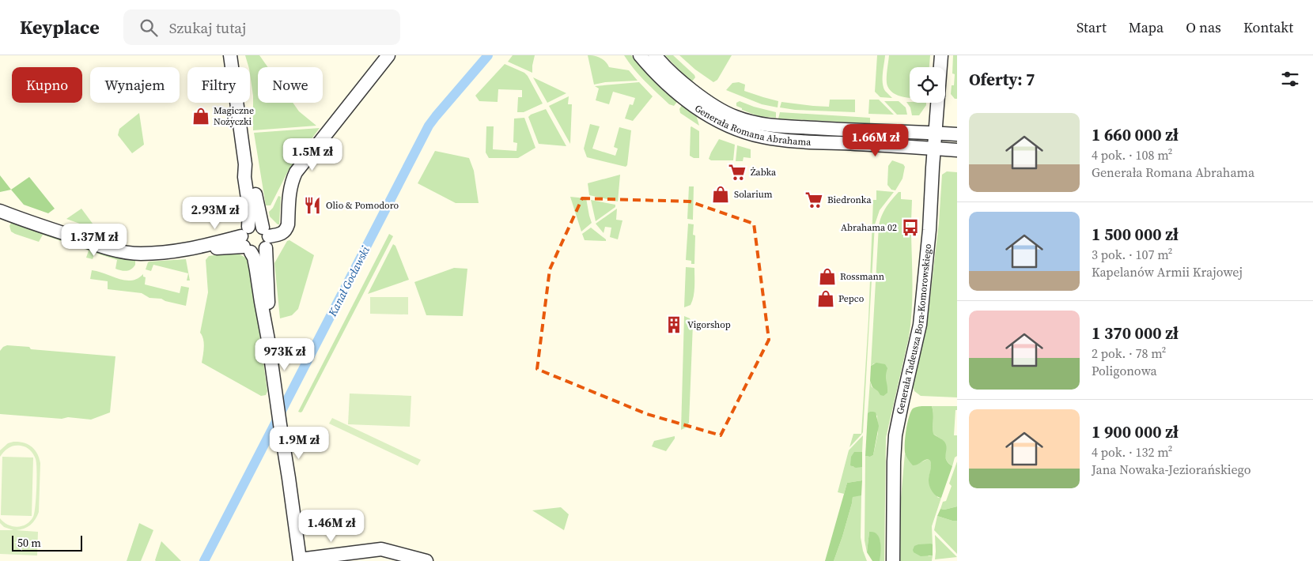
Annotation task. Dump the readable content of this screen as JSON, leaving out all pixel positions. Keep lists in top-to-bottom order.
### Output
{
  "streets": {
    "street": ["Generała Romana Abrahama", "Generała Tadeusza Bora-Komorowskiego"]
  },
  "crossings": [
    ["Generała Romana Abrahama", "Generała Tadeusza Bora-Komorowskiego"]
  ],
  "water": ["Kanał Gocławski"],
  "places": {
    "shop": [
      "Magiczne Nożyczki",
      "Solarium",
      "Rossmann",
      "Pepco"
    ],
    "supermarket": ["Żabka", "Biedronka"],
    "restaurant": ["Olio & Pomodoro"],
    "bus stop": ["Abrahama 02"],
    "building": ["Vigorshop"]
  },
  "scale_bar": "50 m",
  "page": {
    "header": "Keyplace",
    "search": "Szukaj tutaj",
    "nav": [
      "Start",
      "Mapa",
      "O nas",
      "Kontakt"
    ],
    "heading": "Oferty: 7",
    "chip": [
      "Kupno",
      "Wynajem",
      "Filtry",
      "Nowe"
    ],
    "list": [
      {
        "name": "1 660 000 zł",
        "note": "4 pok. · 108 m² · Generała Romana Abrahama"
      },
      {
        "name": "1 500 000 zł",
        "note": "3 pok. · 107 m² · Kapelanów Armii Krajowej"
      },
      {
        "name": "1 370 000 zł",
        "note": "2 pok. · 78 m² · Poligonowa"
      },
      {
        "name": "1 900 000 zł",
        "note": "4 pok. · 132 m² · Jana Nowaka-Jeziorańskiego"
      }
    ],
    "price": [
      "1.66M zł",
      "1.5M zł",
      "2.93M zł",
      "1.37M zł",
      "973K zł",
      "1.9M zł",
      "1.46M zł"
    ],
    "scale": "50 m"
  }
}
